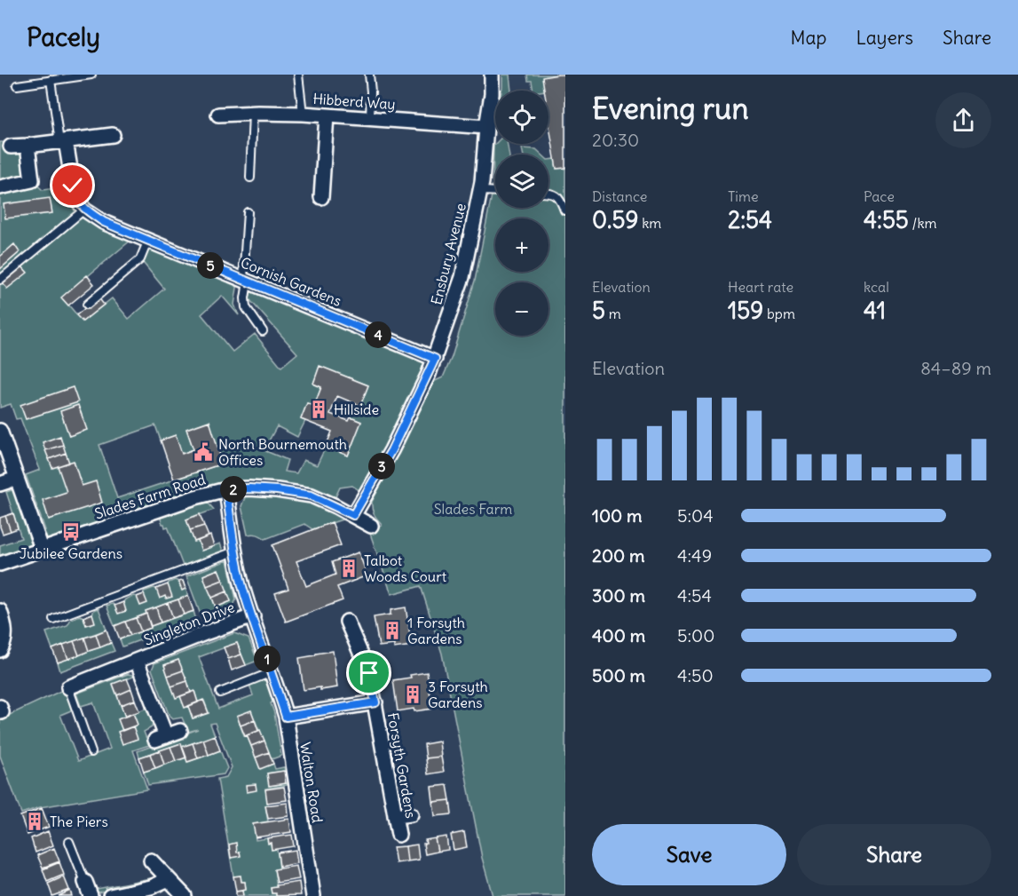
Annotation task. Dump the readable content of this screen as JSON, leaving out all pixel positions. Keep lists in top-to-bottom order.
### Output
{
  "streets": {
    "street": [
      "Hibberd Way",
      "Ensbury Avenue",
      "Cornish Gardens",
      "Slades Farm Road",
      "Singleton Drive",
      "Forsyth Gardens",
      "Walton Road"
    ]
  },
  "crossings": [
    ["Hibberd Way", "Ensbury Avenue"],
    ["Ensbury Avenue", "Cornish Gardens"],
    ["Ensbury Avenue", "Slades Farm Road"],
    ["Slades Farm Road", "Walton Road"],
    ["Singleton Drive", "Walton Road"],
    ["Forsyth Gardens", "Walton Road"]
  ],
  "parks": ["Slades Farm"],
  "places": {
    "building": [
      "Hillside",
      "Talbot Woods Court",
      "1 Forsyth Gardens",
      "3 Forsyth Gardens",
      "The Piers"
    ],
    "public building": ["North Bournemouth Offices"],
    "bus stop": ["Jubilee Gardens"]
  },
  "page": {
    "header": "Pacely",
    "nav": ["Map", "Layers", "Share"],
    "heading": ["Evening run", "20:30"],
    "map_buttons": ["+", "−"],
    "stats": [
      ["Distance", "0.59 km"],
      ["Time", "2:54"],
      ["Pace", "4:55 /km"],
      ["Elevation", "5 m"],
      ["Heart rate", "159 bpm"],
      ["kcal", "41"]
    ],
    "pins": [
      "5",
      "4",
      "3",
      "2",
      "1"
    ],
    "chart": ["Elevation", "84–89 m"],
    "list": [
      {
        "name": "100 m",
        "note": "5:04"
      },
      {
        "name": "200 m",
        "note": "4:49"
      },
      {
        "name": "300 m",
        "note": "4:54"
      },
      {
        "name": "400 m",
        "note": "5:00"
      },
      {
        "name": "500 m",
        "note": "4:50"
      }
    ],
    "buttons": ["Save", "Share"]
  }
}
